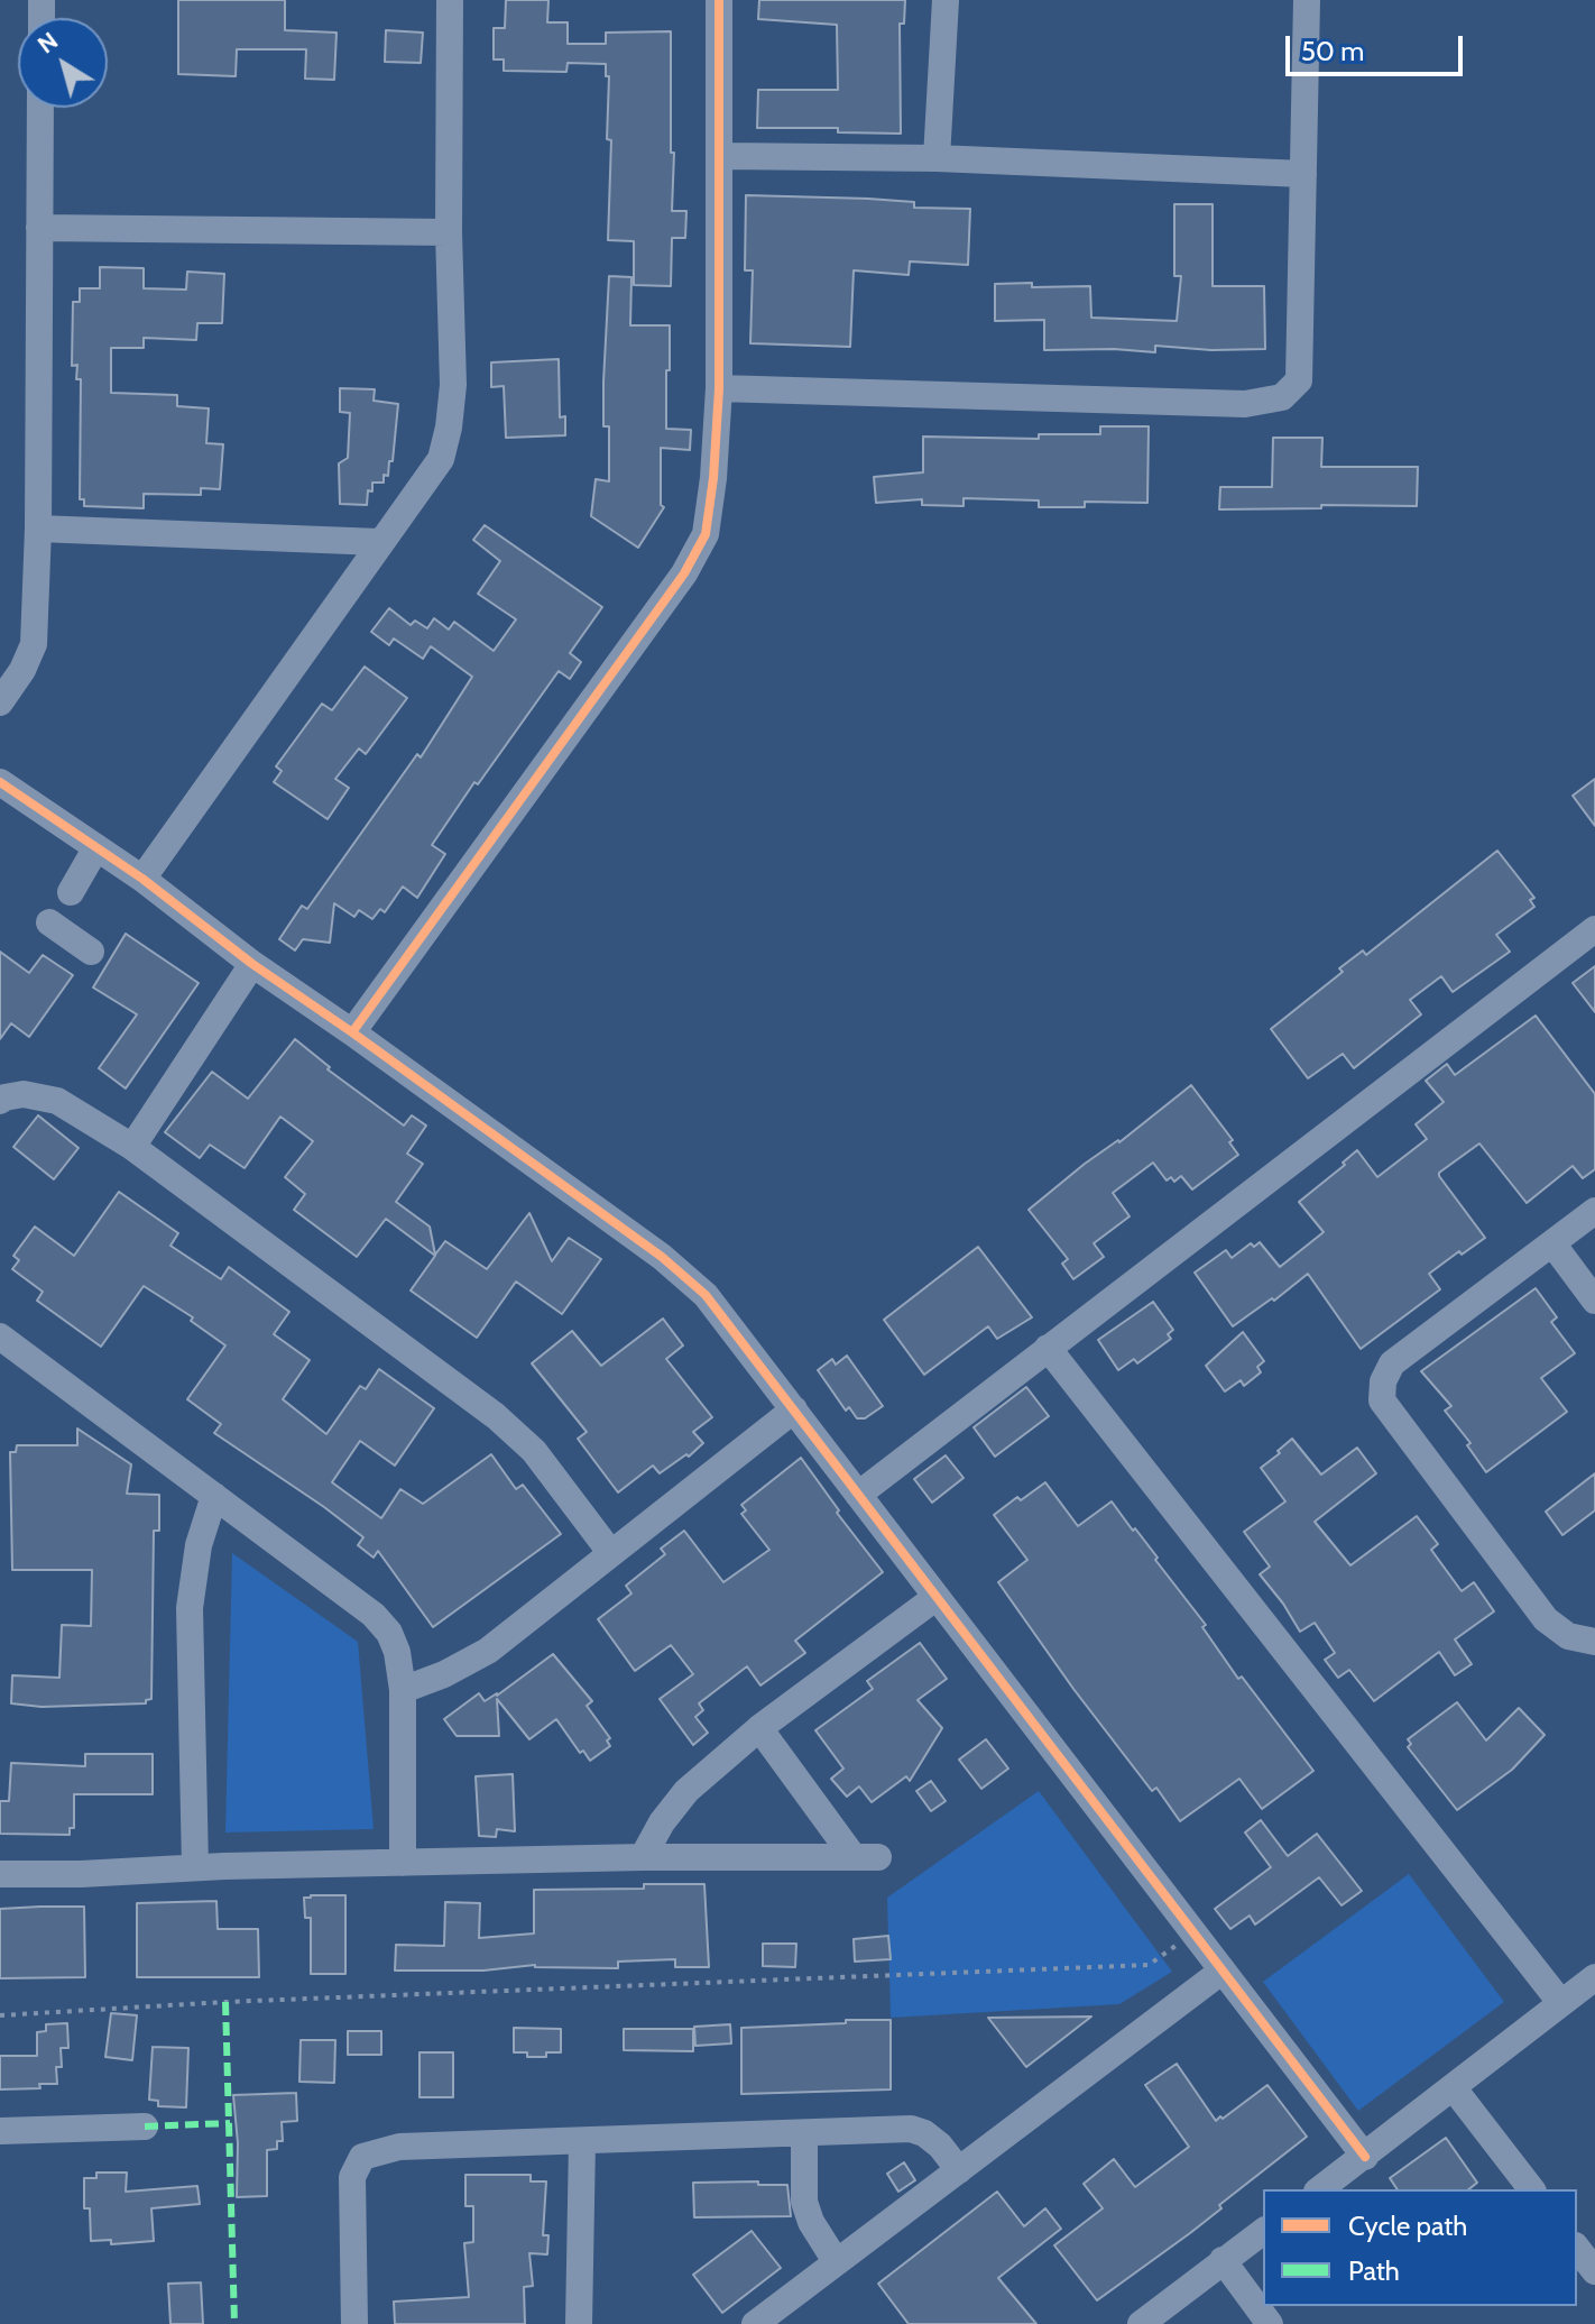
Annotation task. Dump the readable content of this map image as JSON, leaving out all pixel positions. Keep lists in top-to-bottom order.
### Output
{
  "legend": ["Cycle path", "Path"],
  "scale_bar": "50 m",
  "north": "top left"
}
